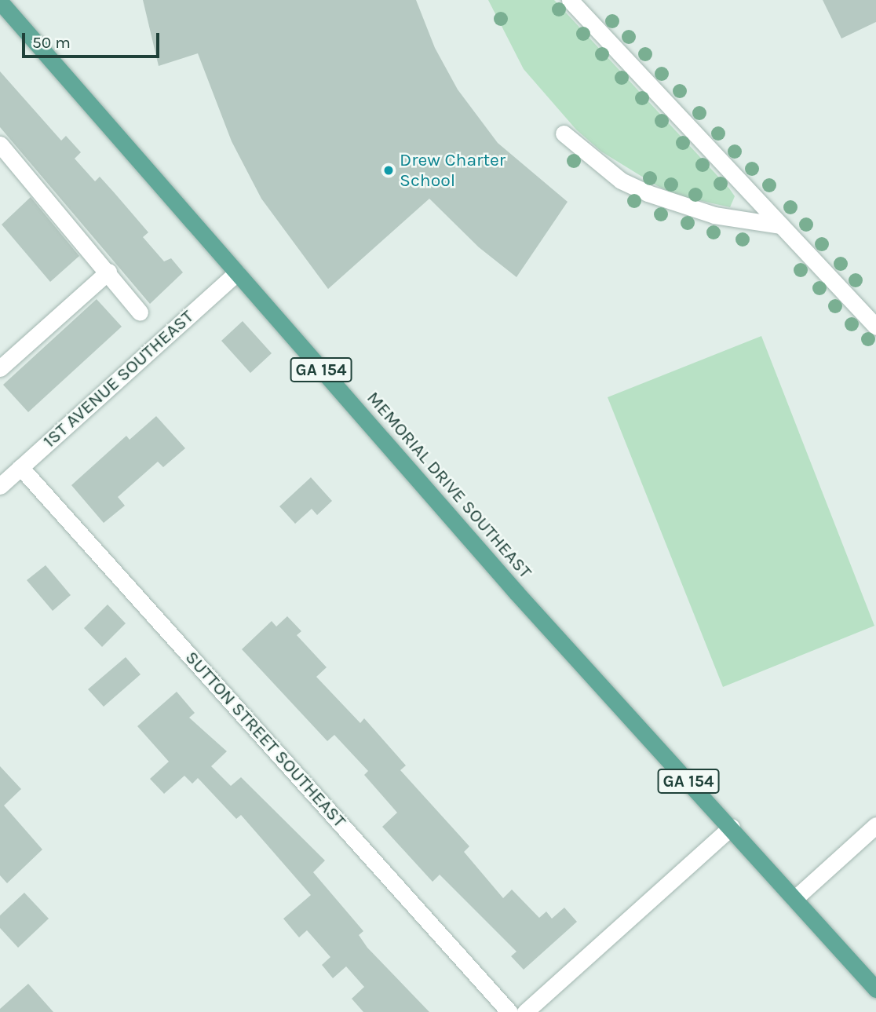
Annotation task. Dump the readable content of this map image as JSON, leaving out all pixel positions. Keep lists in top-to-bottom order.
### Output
{
  "streets": {
    "main road": ["GA 154", "MEMORIAL DRIVE SOUTHEAST"],
    "street": ["1ST AVENUE SOUTHEAST", "SUTTON STREET SOUTHEAST"]
  },
  "crossings": [
    ["1ST AVENUE SOUTHEAST", "MEMORIAL DRIVE SOUTHEAST"],
    ["1ST AVENUE SOUTHEAST", "SUTTON STREET SOUTHEAST"]
  ],
  "places": ["Drew Charter School"],
  "scale_bar": "50 m"
}
